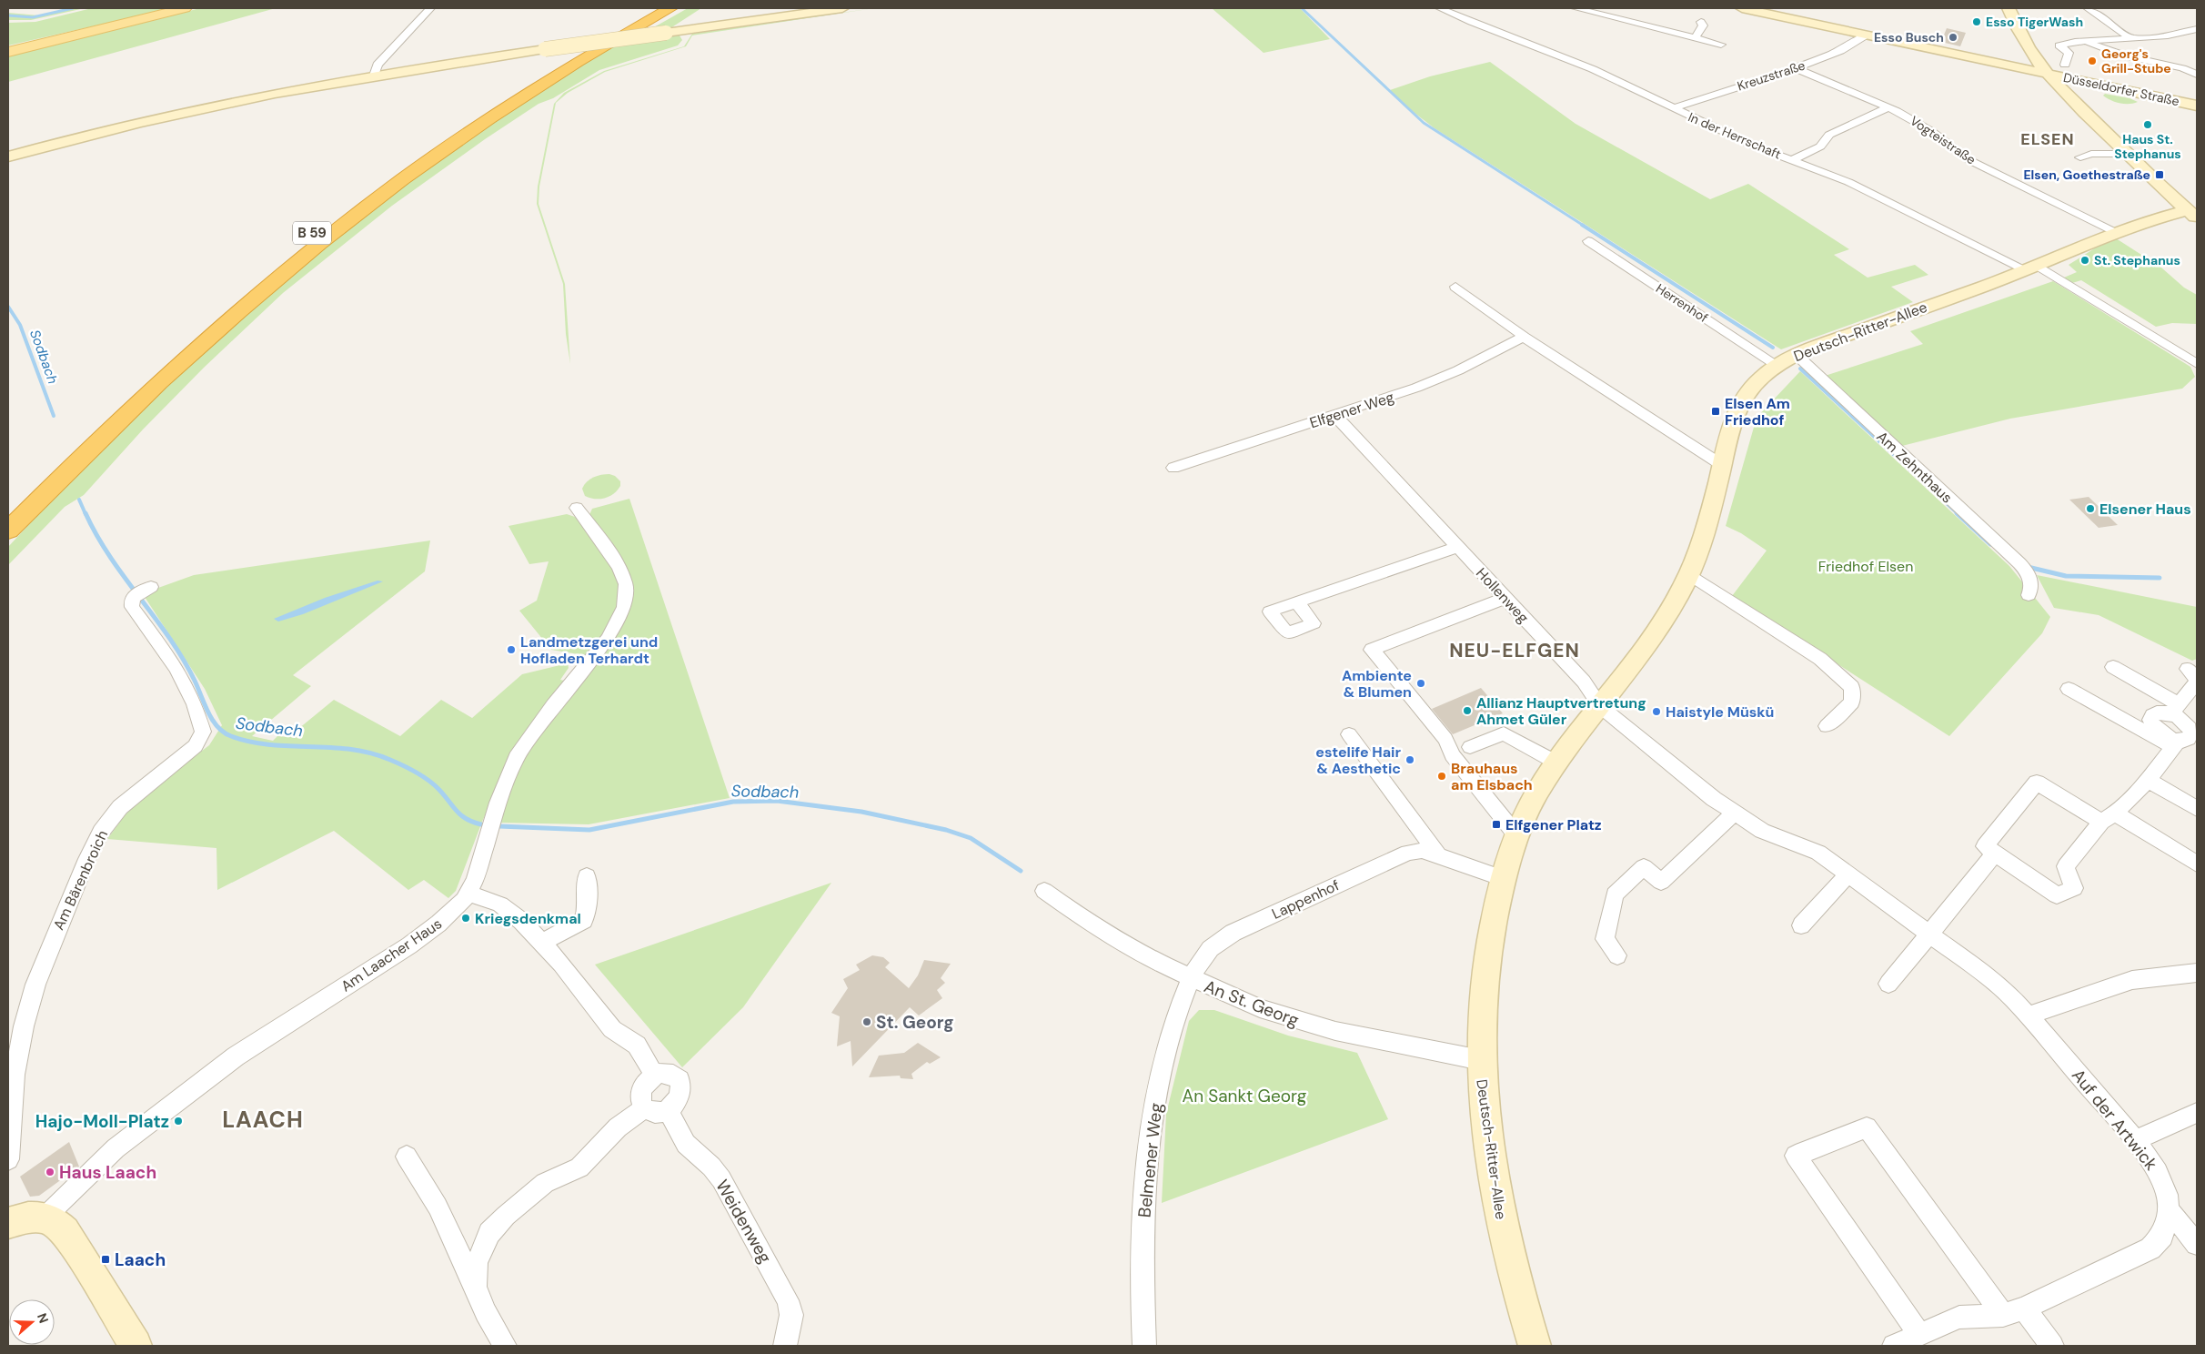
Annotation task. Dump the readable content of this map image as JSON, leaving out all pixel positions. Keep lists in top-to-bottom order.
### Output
{
  "streets": {
    "highway": ["B 59"],
    "street": [
      "Kreuzstraße",
      "Düsseldorfer Straße",
      "In der Herrschaft",
      "Vogteistraße",
      "Herrenhof",
      "Deutsch-Ritter-Allee",
      "Elfgener Weg",
      "Am Zehnthaus",
      "Hollenweg",
      "Am Bärenbroich",
      "Lappenhof",
      "Am Laacher Haus",
      "An St. Georg",
      "Auf der Artwick",
      "Belmener Weg",
      "Weidenweg"
    ]
  },
  "crossings": [
    ["Kreuzstraße", "Düsseldorfer Straße"],
    ["Kreuzstraße", "In der Herrschaft"],
    ["Kreuzstraße", "Vogteistraße"],
    ["In der Herrschaft", "Deutsch-Ritter-Allee"],
    ["Vogteistraße", "Deutsch-Ritter-Allee"],
    ["Herrenhof", "Deutsch-Ritter-Allee"],
    ["Deutsch-Ritter-Allee", "Am Zehnthaus"],
    ["Deutsch-Ritter-Allee", "Hollenweg"],
    ["Deutsch-Ritter-Allee", "Lappenhof"],
    ["Deutsch-Ritter-Allee", "An St. Georg"],
    ["Deutsch-Ritter-Allee", "Auf der Artwick"],
    ["Elfgener Weg", "Hollenweg"],
    ["Hollenweg", "Auf der Artwick"],
    ["Lappenhof", "An St. Georg"],
    ["Lappenhof", "Belmener Weg"],
    ["An St. Georg", "Belmener Weg"]
  ],
  "districts": ["ELSEN", "NEU-ELFGEN", "LAACH"],
  "water": ["Sodbach"],
  "parks": ["Friedhof Elsen", "An Sankt Georg"],
  "places": {
    "other": [
      "Esso TigerWash",
      "Esso Busch",
      "Georg's Grill-Stube",
      "Haus St. Stephanus",
      "St. Stephanus",
      "Elsener Haus",
      "Landmetzgerei und Hofladen Terhardt",
      "Ambiente & Blumen",
      "Allianz Hauptvertretung Ahmet Güler",
      "Haistyle Müskü",
      "estelife Hair & Aesthetic",
      "Brauhaus am Elsbach",
      "Kriegsdenkmal",
      "St. Georg",
      "Hajo-Moll-Platz",
      "Haus Laach"
    ],
    "transit": [
      "Elsen, Goethestraße",
      "Elsen Am Friedhof",
      "Elfgener Platz",
      "Laach"
    ]
  },
  "north": "right"
}
